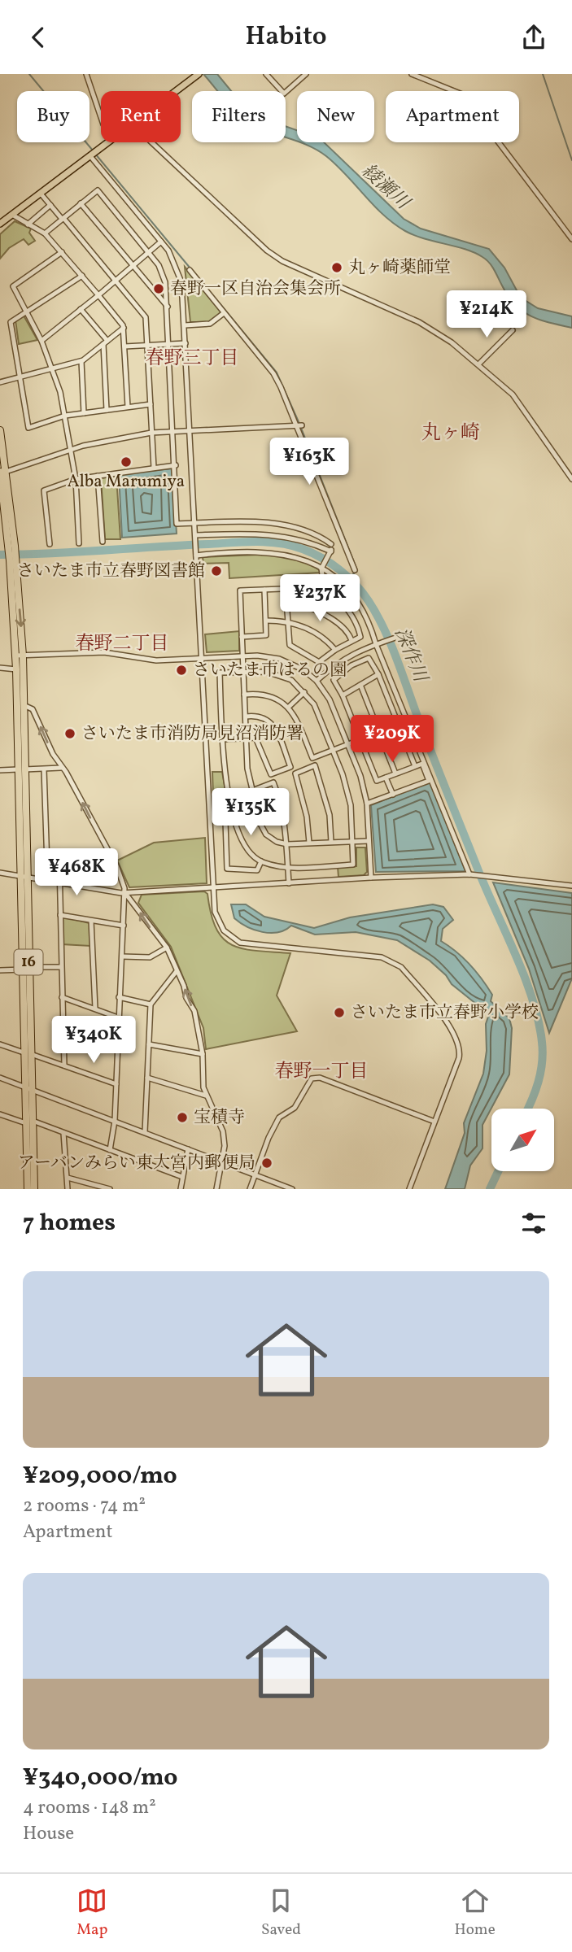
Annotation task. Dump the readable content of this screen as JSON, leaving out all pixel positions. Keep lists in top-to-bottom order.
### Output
{
  "streets": {
    "highway": ["16"]
  },
  "districts": [
    "春野三丁目",
    "丸ヶ崎",
    "春野二丁目",
    "春野一丁目"
  ],
  "water": ["綾瀬川", "深作川"],
  "places": [
    "丸ヶ崎薬師堂",
    "春野一区自治会集会所",
    "Alba Marumiya",
    "さいたま市立春野図書館",
    "さいたま市はるの園",
    "さいたま市消防局見沼消防署",
    "さいたま市立春野小学校",
    "宝積寺",
    "アーバンみらい東大宮内郵便局"
  ],
  "north": "top right",
  "page": {
    "header": "Habito",
    "chip": [
      "Buy",
      "Rent",
      "Filters",
      "New",
      "Apartment"
    ],
    "price": [
      "¥214K",
      "¥163K",
      "¥237K",
      "¥209K",
      "¥135K",
      "¥468K",
      "¥340K"
    ],
    "heading": "7 homes",
    "list": [
      {
        "name": "¥209,000/mo",
        "note": "2 rooms · 74 m² · Apartment"
      },
      {
        "name": "¥340,000/mo",
        "note": "4 rooms · 148 m² · House"
      }
    ],
    "tabs": ["Map", "Saved", "Home"]
  }
}
